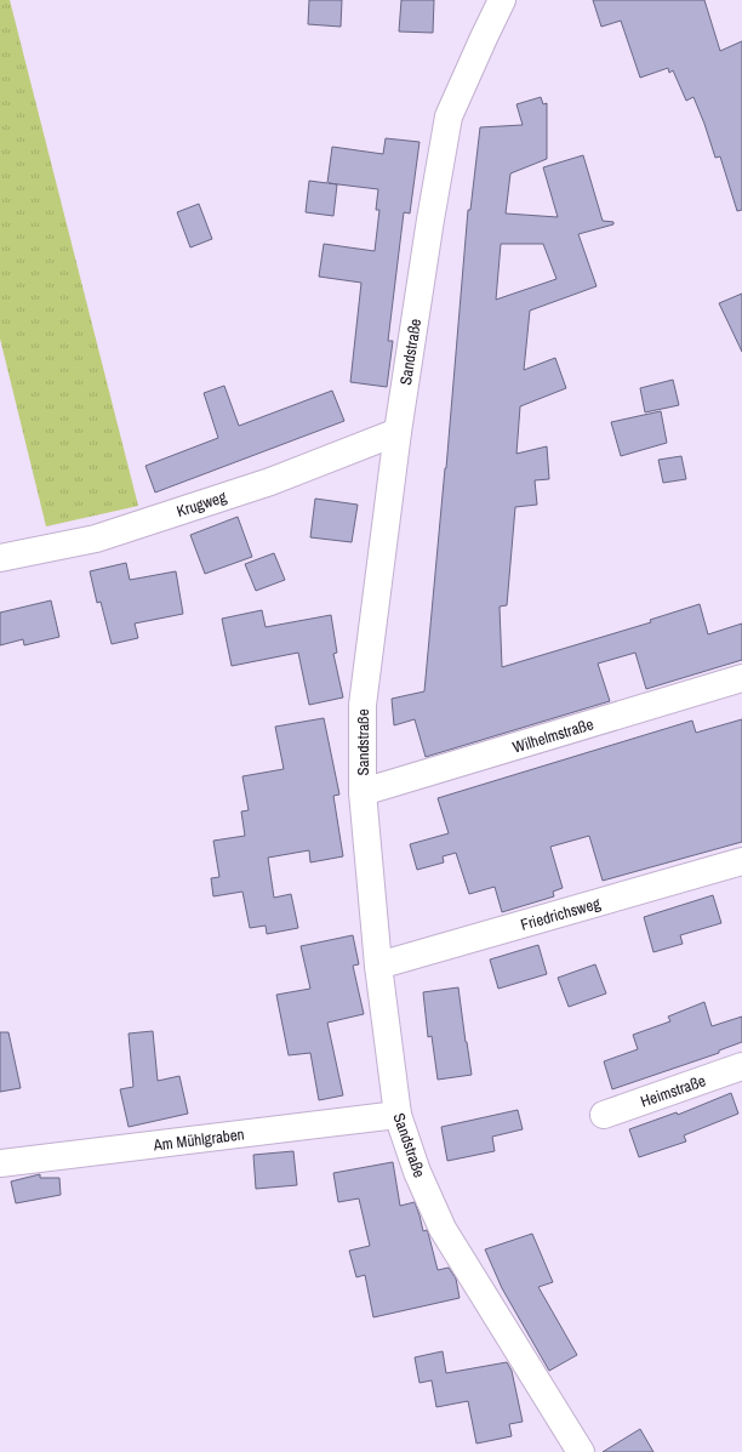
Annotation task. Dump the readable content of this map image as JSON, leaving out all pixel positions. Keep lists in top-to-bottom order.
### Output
{
  "streets": {
    "street": [
      "Sandstraße",
      "Krugweg",
      "Wilhelmstraße",
      "Friedrichsweg",
      "Heimstraße",
      "Am Mühlgraben"
    ]
  },
  "crossings": [
    ["Sandstraße", "Krugweg"],
    ["Sandstraße", "Wilhelmstraße"],
    ["Sandstraße", "Friedrichsweg"],
    ["Sandstraße", "Am Mühlgraben"]
  ]
}
